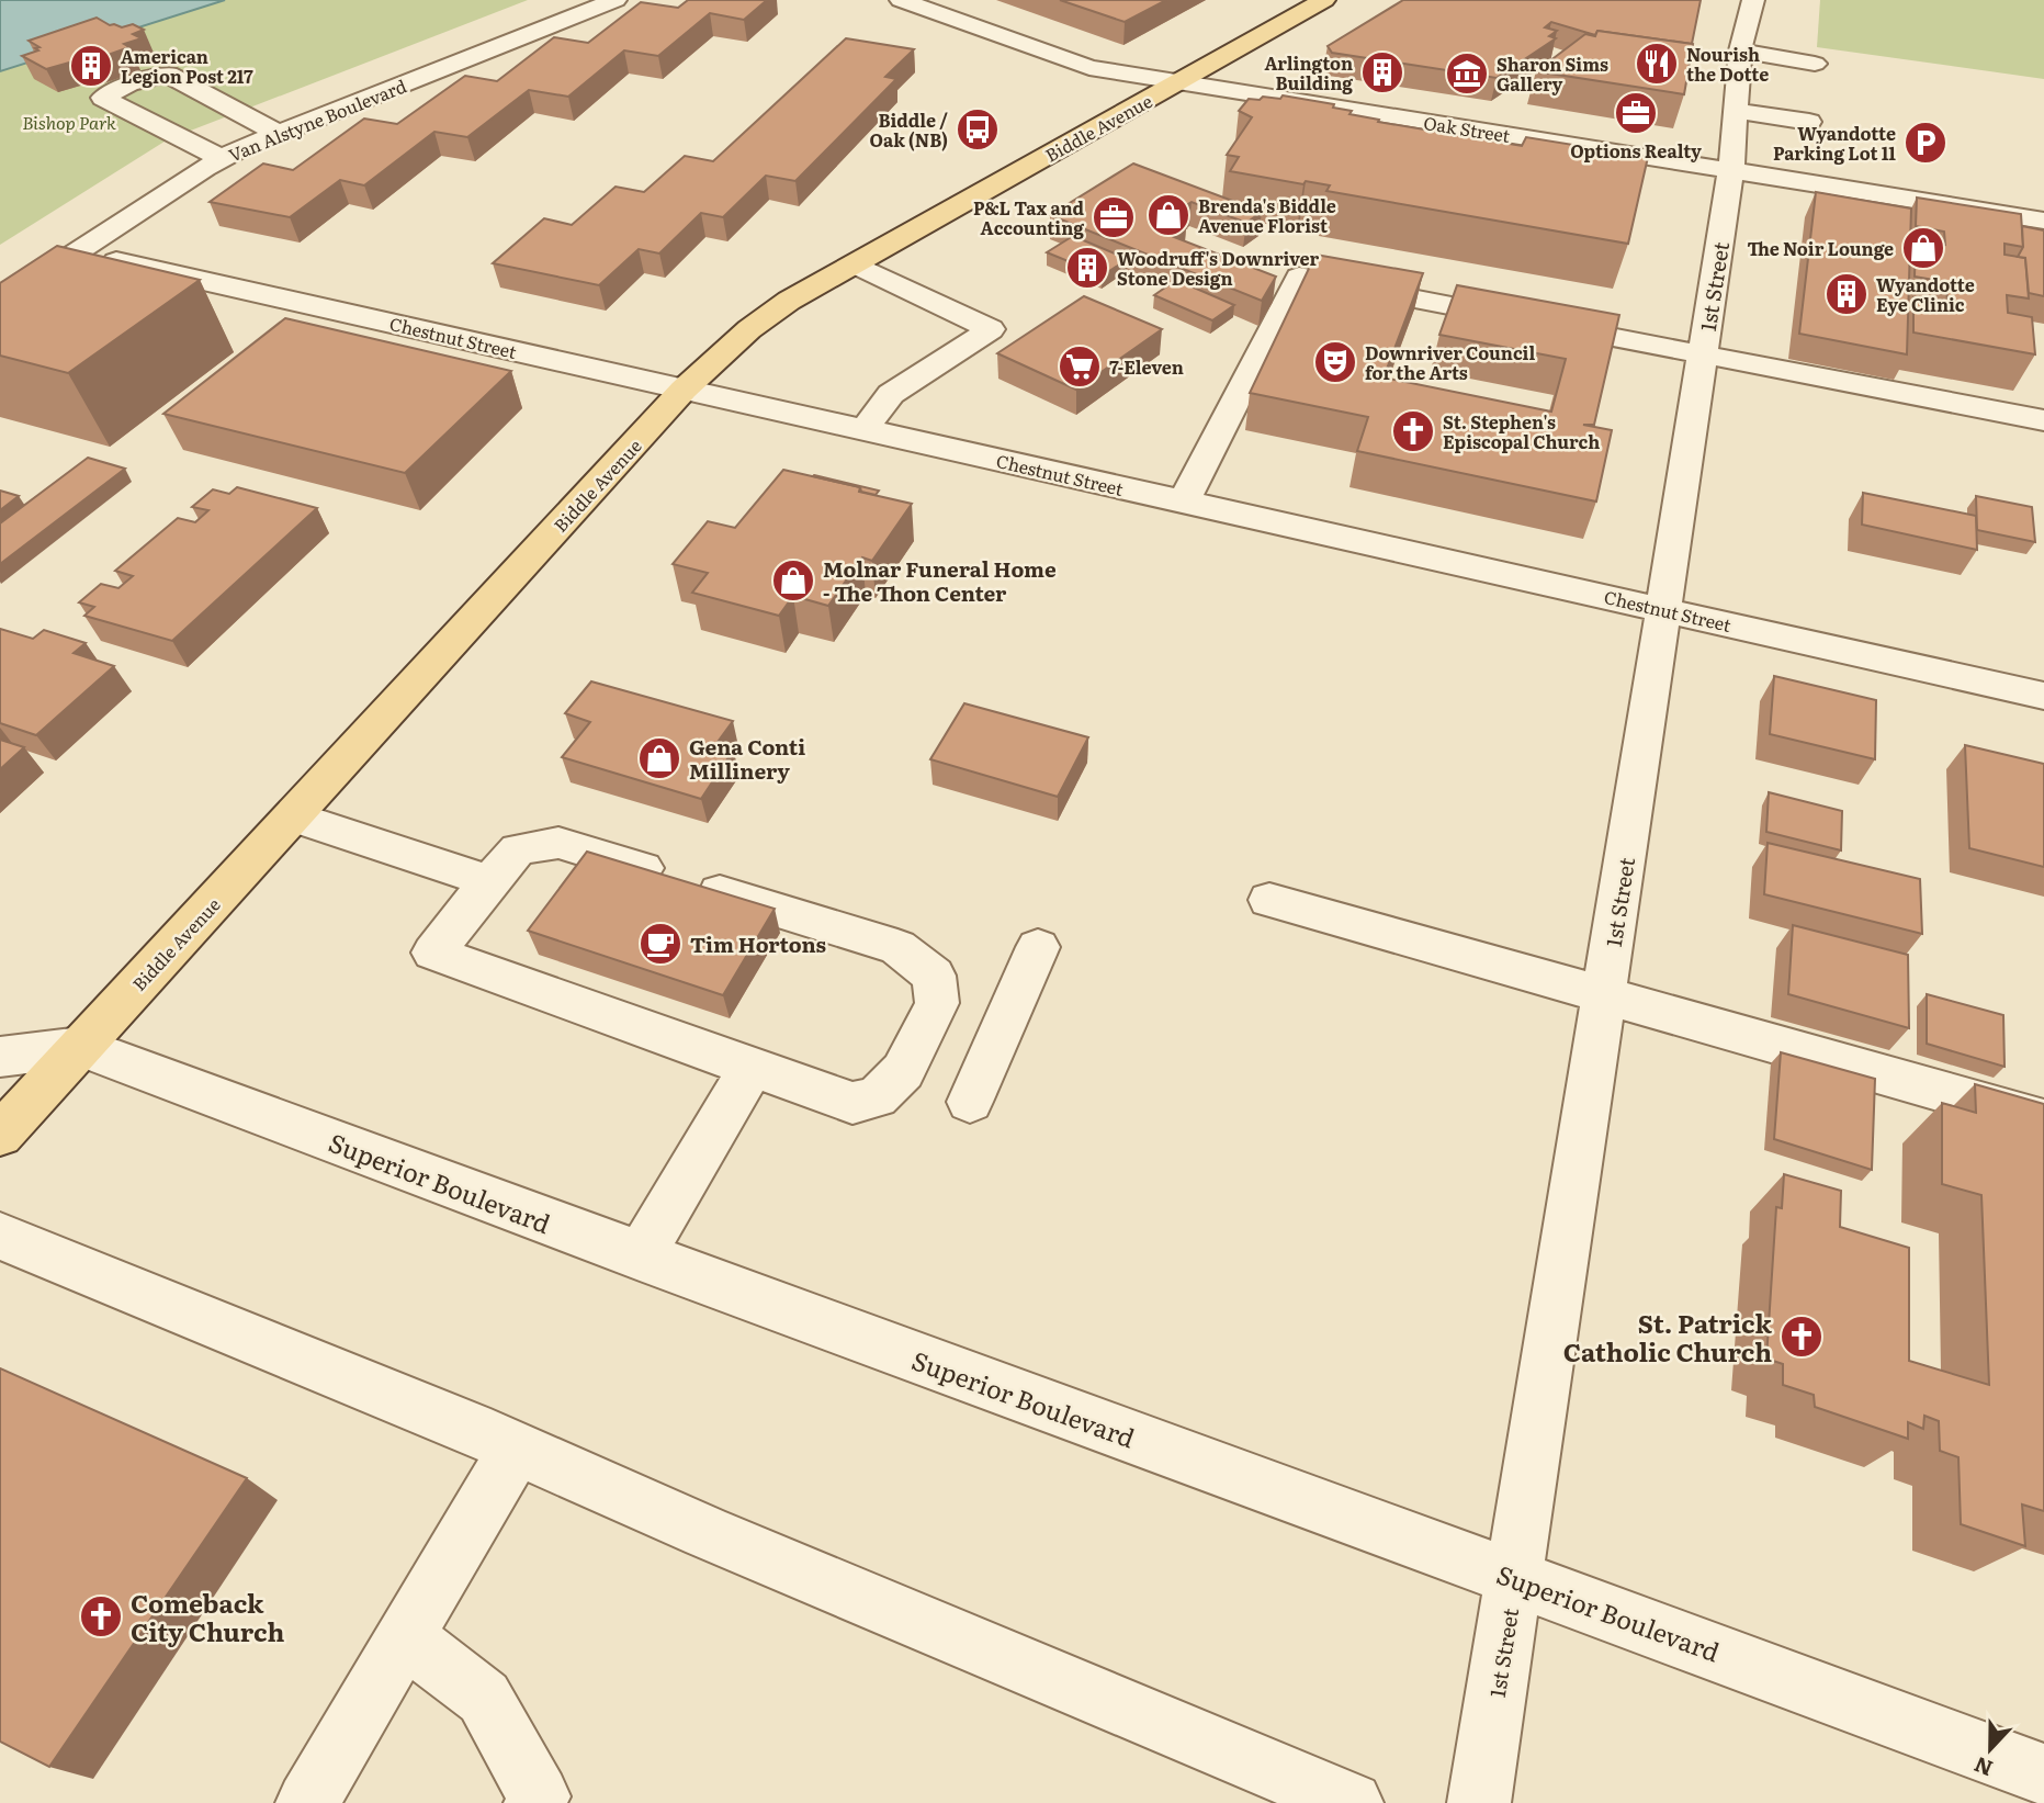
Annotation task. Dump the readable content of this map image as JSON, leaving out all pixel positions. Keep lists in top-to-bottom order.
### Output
{
  "streets": {
    "main road": ["Biddle Avenue"],
    "street": [
      "Van Alstyne Boulevard",
      "Oak Street",
      "1st Street",
      "Chestnut Street",
      "Superior Boulevard"
    ]
  },
  "crossings": [
    ["Van Alstyne Boulevard", "Chestnut Street"],
    ["Biddle Avenue", "Oak Street"],
    ["Biddle Avenue", "Chestnut Street"],
    ["Biddle Avenue", "Superior Boulevard"],
    ["Oak Street", "1st Street"],
    ["1st Street", "Chestnut Street"],
    ["1st Street", "Superior Boulevard"]
  ],
  "parks": ["Bishop Park"],
  "places": {
    "restaurant": ["Nourish the Dotte"],
    "building": [
      "American Legion Post 217",
      "Arlington Building",
      "Woodruff's Downriver Stone Design",
      "Wyandotte Eye Clinic"
    ],
    "museum": ["Sharon Sims Gallery"],
    "office": ["Options Realty", "P&L Tax and Accounting"],
    "bus stop": ["Biddle / Oak (NB)"],
    "parking": ["Wyandotte Parking Lot 11"],
    "shop": [
      "Brenda's Biddle Avenue Florist",
      "The Noir Lounge",
      "Molnar Funeral Home - The Thon Center",
      "Gena Conti Millinery"
    ],
    "theatre": ["Downriver Council for the Arts"],
    "supermarket": ["7-Eleven"],
    "church": ["St. Stephen's Episcopal Church", "St. Patrick Catholic Church", "Comeback City Church"],
    "cafe": ["Tim Hortons"]
  },
  "north": "bottom"
}
